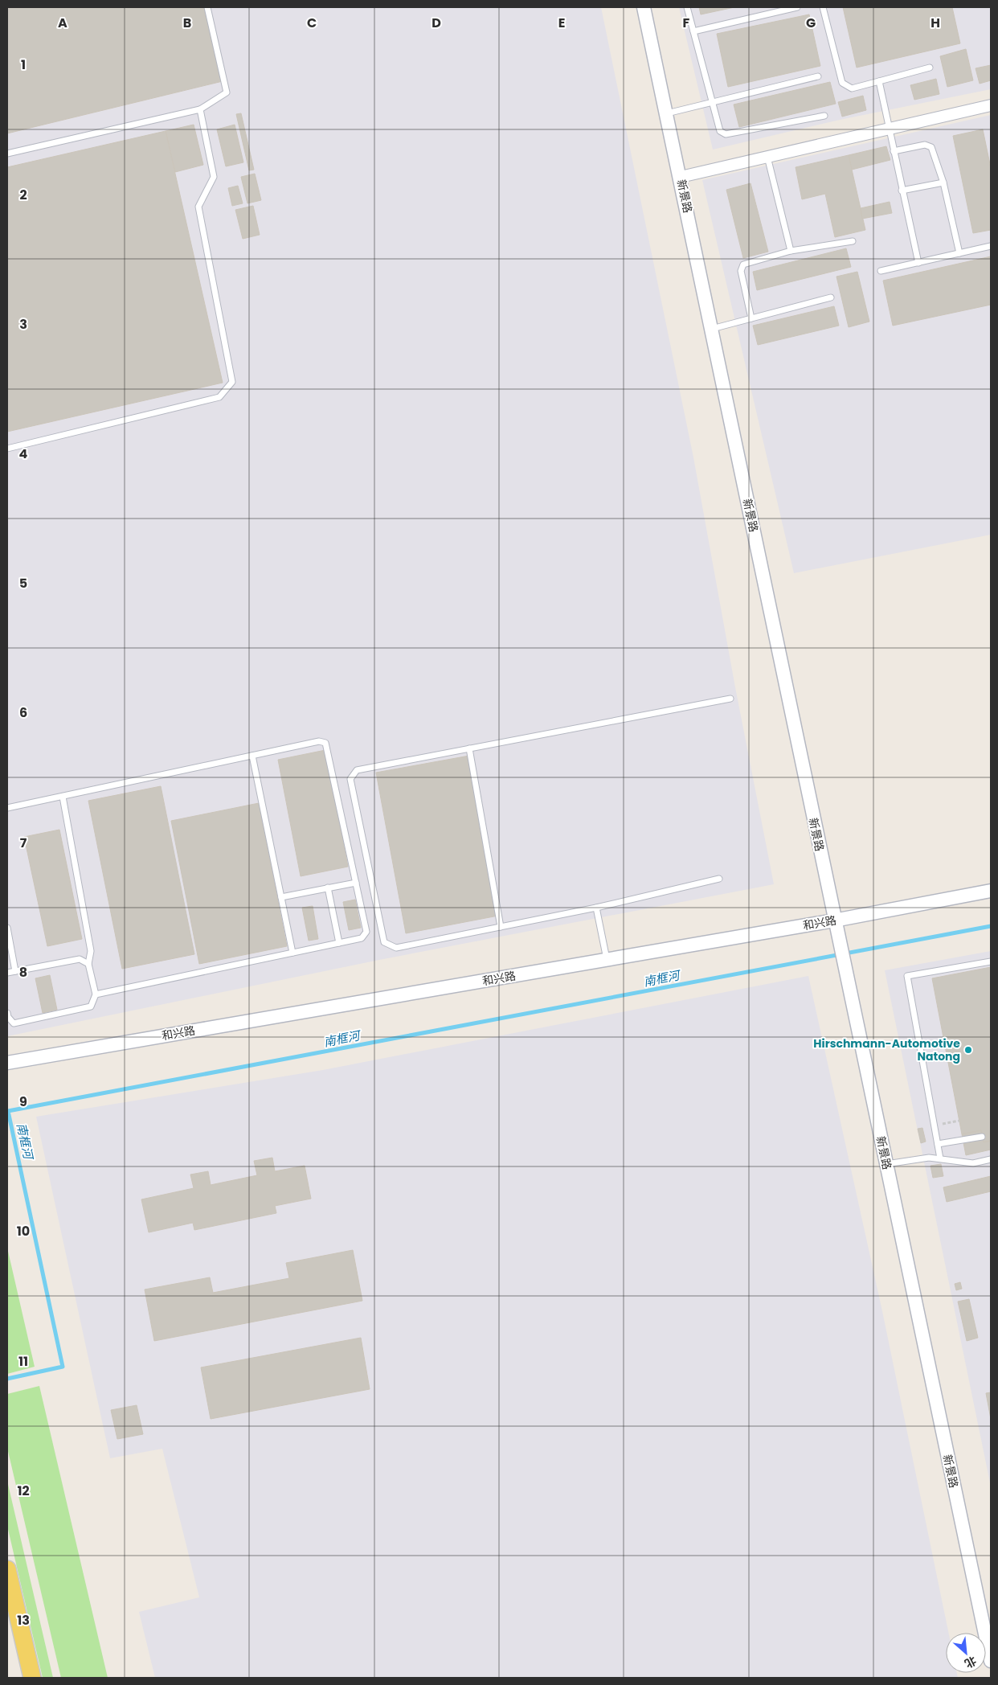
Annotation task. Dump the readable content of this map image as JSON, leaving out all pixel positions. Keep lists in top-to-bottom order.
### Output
{
  "streets": {
    "street": ["新景路", "和兴路"]
  },
  "crossings": [
    ["新景路", "和兴路"]
  ],
  "water": ["南框河"],
  "places": ["Hirschmann-Automotive Natong"],
  "north": "bottom right",
  "grid": {
    "columns": [
      "A",
      "B",
      "C",
      "D",
      "E",
      "F",
      "G",
      "H"
    ],
    "rows": [
      "1",
      "2",
      "3",
      "4",
      "5",
      "6",
      "7",
      "8",
      "9",
      "10",
      "11",
      "12",
      "13"
    ]
  }
}
